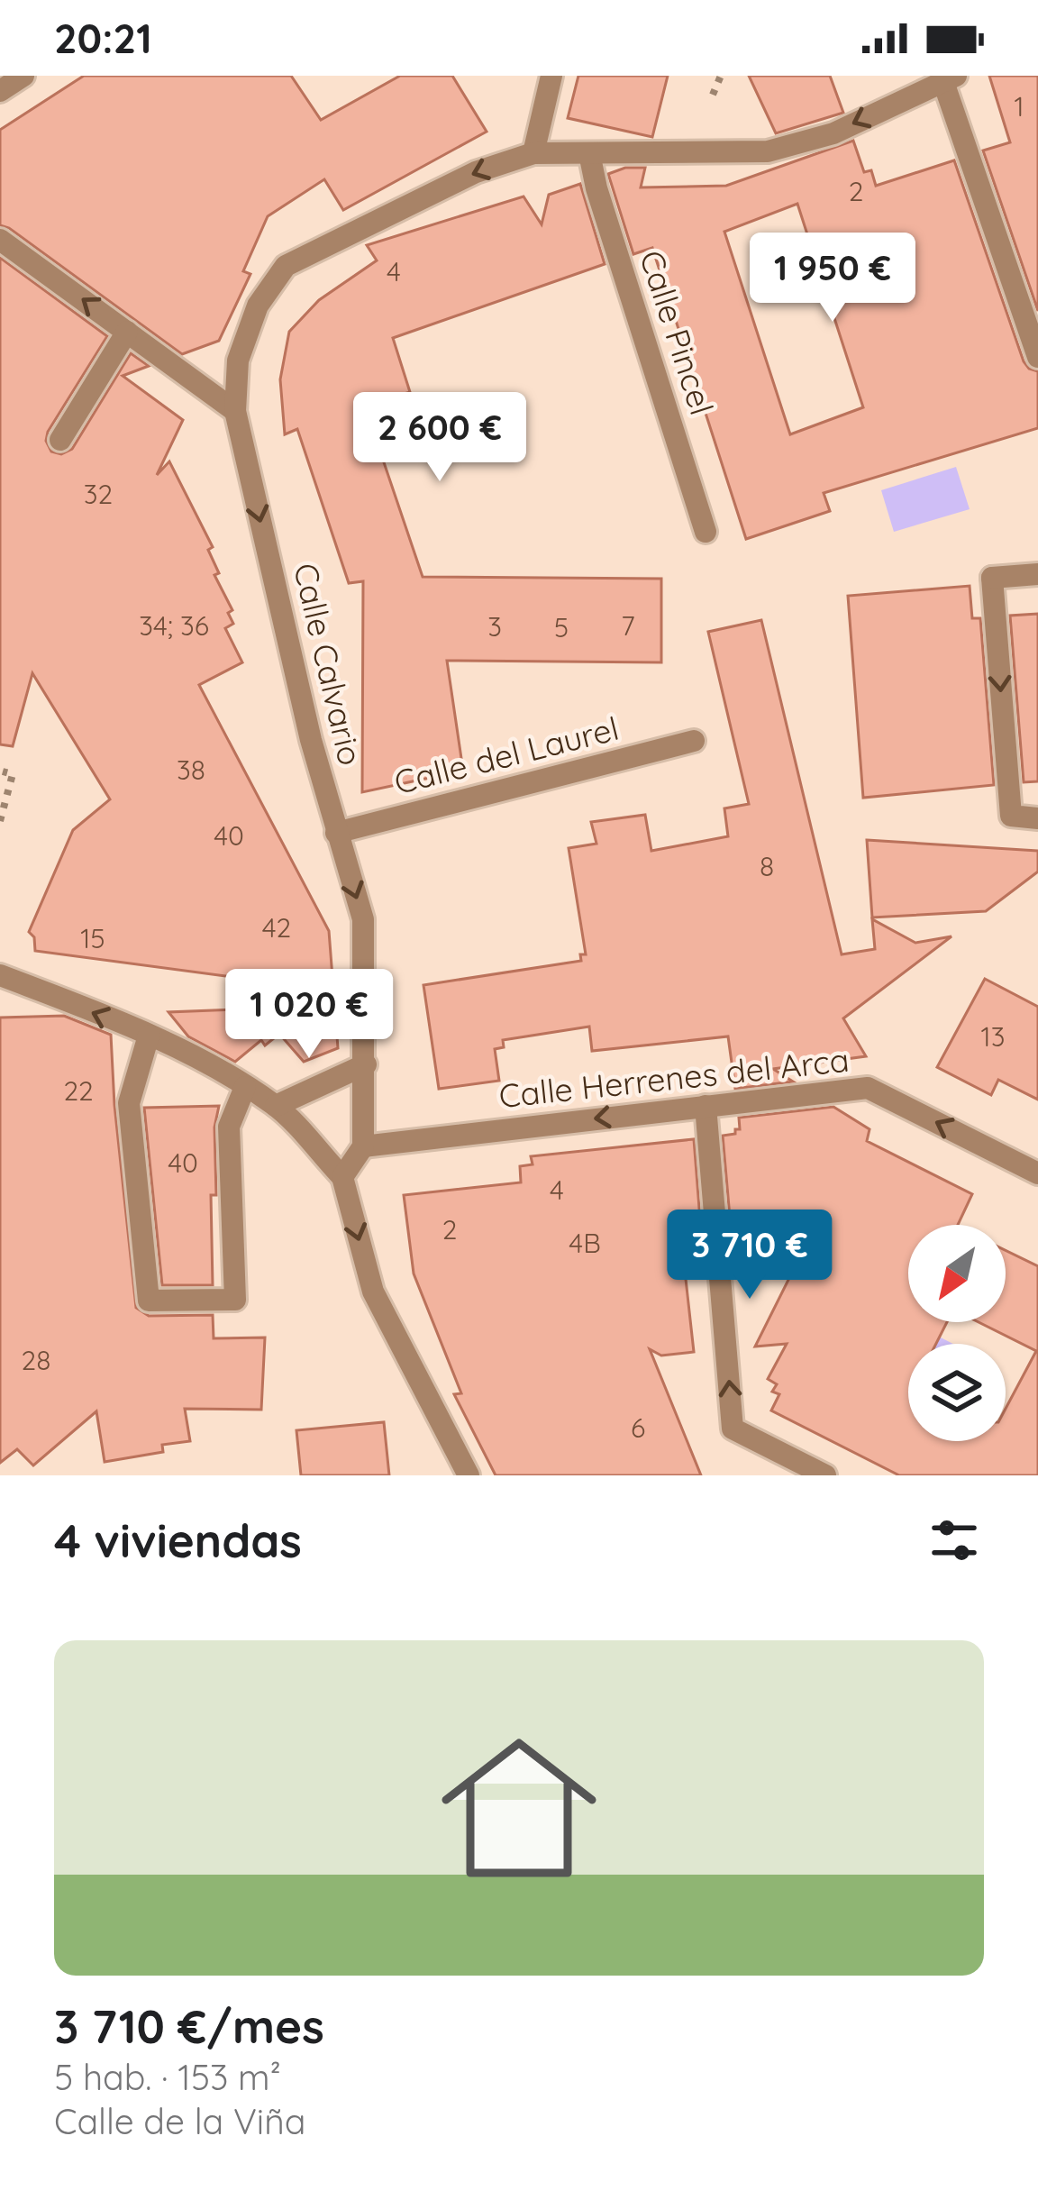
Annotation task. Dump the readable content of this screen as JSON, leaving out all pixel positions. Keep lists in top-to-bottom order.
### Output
{
  "streets": {
    "street": [
      "Calle Pincel",
      "Calle Calvario",
      "Calle del Laurel",
      "Calle Herrenes del Arca"
    ]
  },
  "crossings": [
    ["Calle Pincel", "Calle Calvario"],
    ["Calle Calvario", "Calle del Laurel"],
    ["Calle Calvario", "Calle Herrenes del Arca"]
  ],
  "one_way": ["Calle Herrenes del Arca"],
  "house_numbers": [
    "1",
    "2",
    "4",
    "32",
    "34; 36",
    "7",
    "3",
    "5",
    "38",
    "40",
    "8",
    "42",
    "15",
    "13",
    "22",
    "40",
    "4",
    "2",
    "4B",
    "28",
    "6"
  ],
  "north": "bottom left",
  "page": {
    "status": "20:21",
    "price": [
      "1 950 €",
      "2 600 €",
      "1 020 €",
      "3 710 €"
    ],
    "heading": "4 viviendas",
    "list": [
      {
        "name": "3 710 €/mes",
        "note": "5 hab. · 153 m² · Calle de la Viña"
      }
    ]
  }
}
